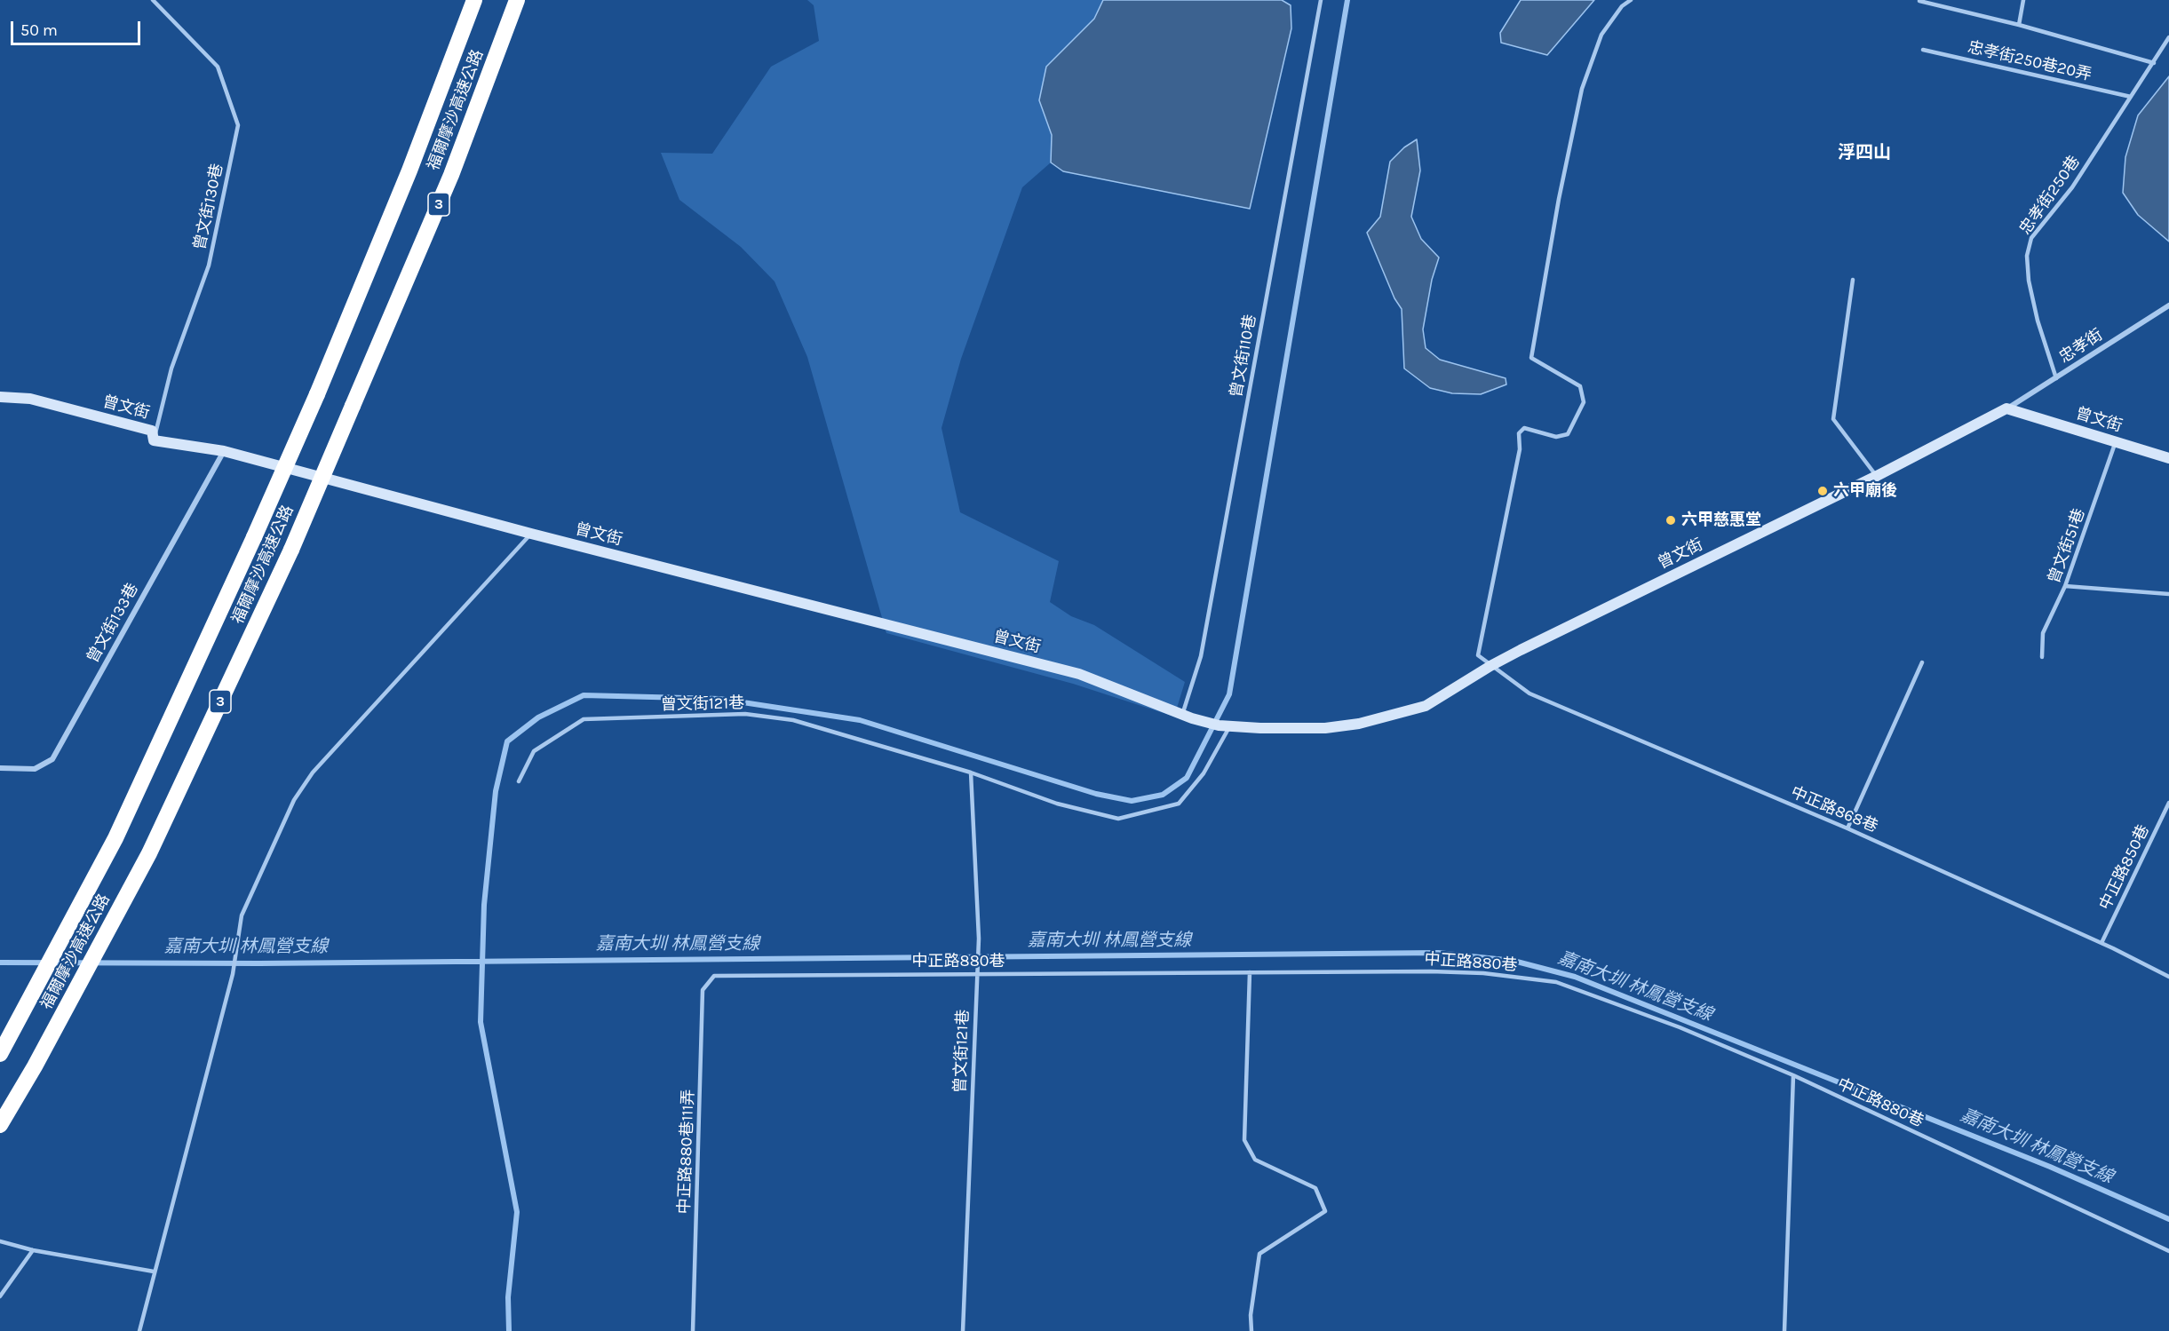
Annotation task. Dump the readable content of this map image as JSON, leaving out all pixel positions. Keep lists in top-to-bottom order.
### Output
{
  "streets": {
    "highway": ["福爾摩沙高速公路", "3"],
    "main road": ["曾文街"],
    "street": ["忠孝街", "曾文街133巷"],
    "lane": [
      "忠孝街250巷20弄",
      "忠孝街250巷",
      "曾文街130巷",
      "曾文街110巷",
      "曾文街51巷",
      "曾文街121巷",
      "中正路868巷",
      "中正路850巷",
      "中正路880巷",
      "中正路880巷111弄"
    ]
  },
  "crossings": [
    ["忠孝街250巷20弄", "忠孝街250巷"],
    ["忠孝街250巷", "忠孝街"],
    ["曾文街130巷", "曾文街"],
    ["忠孝街", "曾文街"],
    ["曾文街110巷", "曾文街"],
    ["曾文街", "曾文街51巷"],
    ["曾文街", "曾文街133巷"],
    ["曾文街", "曾文街121巷"],
    ["曾文街", "中正路868巷"],
    ["曾文街121巷", "中正路880巷"],
    ["中正路868巷", "中正路850巷"],
    ["中正路880巷", "中正路880巷111弄"]
  ],
  "districts": ["浮四山"],
  "water": ["嘉南大圳 林鳳營支線"],
  "places": ["六甲廟後", "六甲慈惠堂"],
  "scale_bar": "50 m"
}
